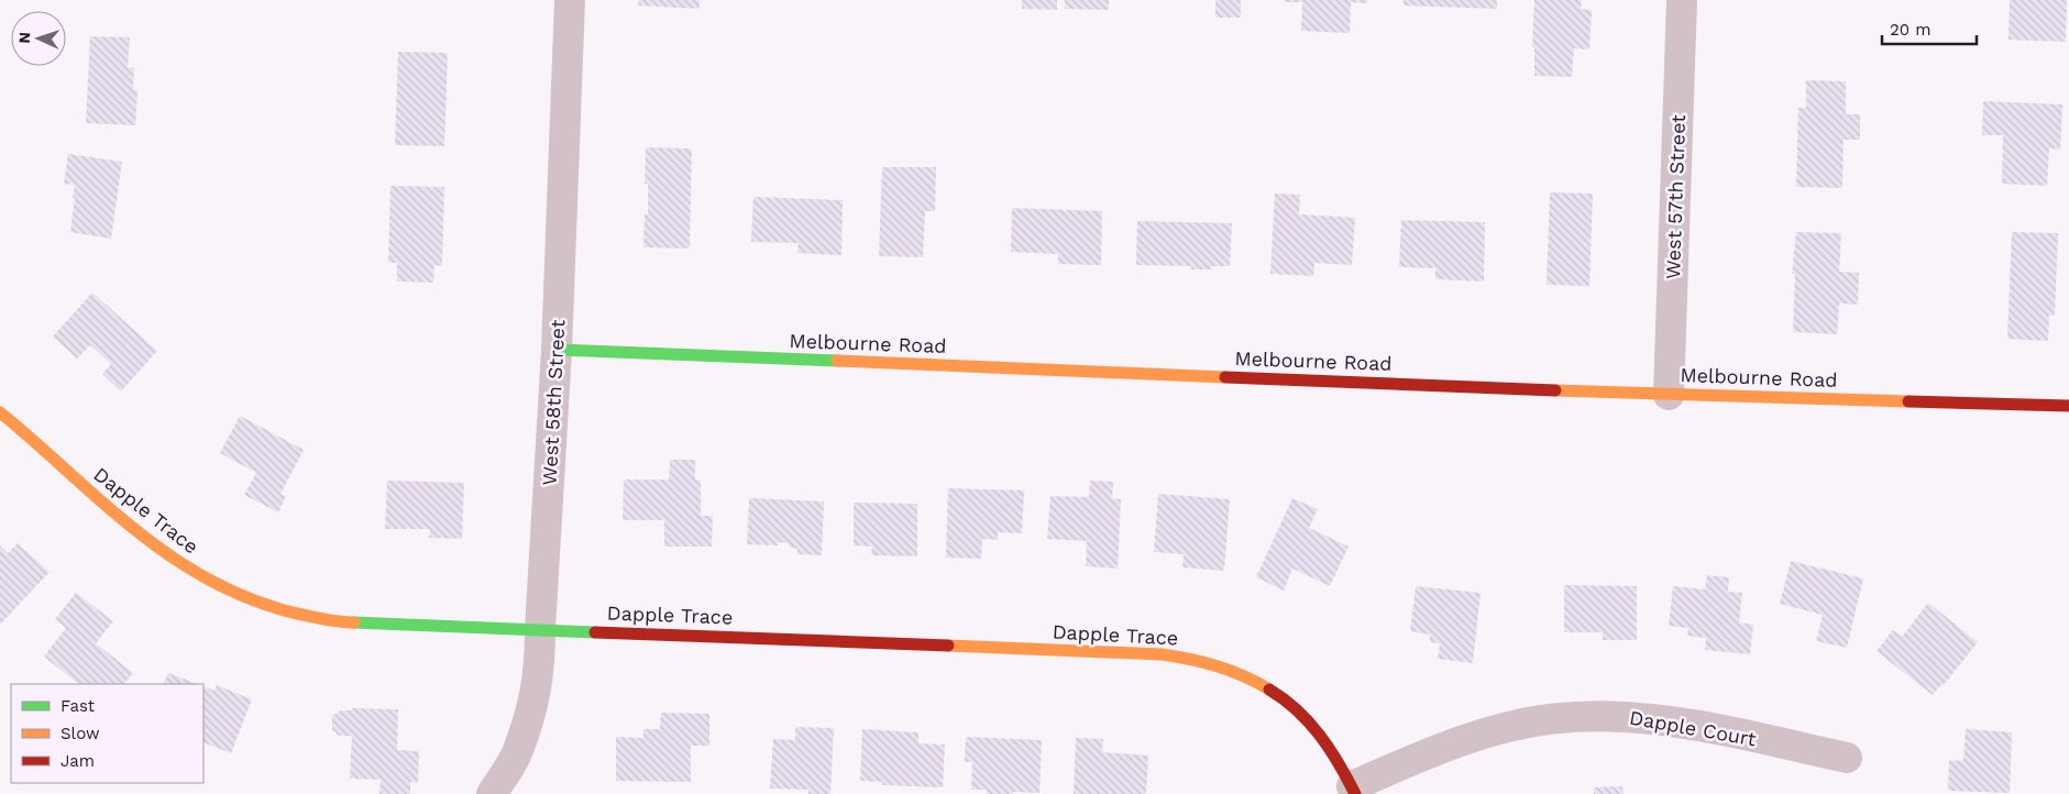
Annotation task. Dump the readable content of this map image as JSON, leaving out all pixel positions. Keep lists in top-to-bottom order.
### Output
{
  "streets": {
    "street": [
      "West 57th Street",
      "Melbourne Road",
      "West 58th Street",
      "Dapple Trace",
      "Dapple Court"
    ]
  },
  "crossings": [
    ["West 57th Street", "Melbourne Road"],
    ["Melbourne Road", "West 58th Street"],
    ["West 58th Street", "Dapple Trace"],
    ["Dapple Trace", "Dapple Court"]
  ],
  "legend": ["Fast", "Slow", "Jam"],
  "scale_bar": "20 m",
  "north": "left"
}
